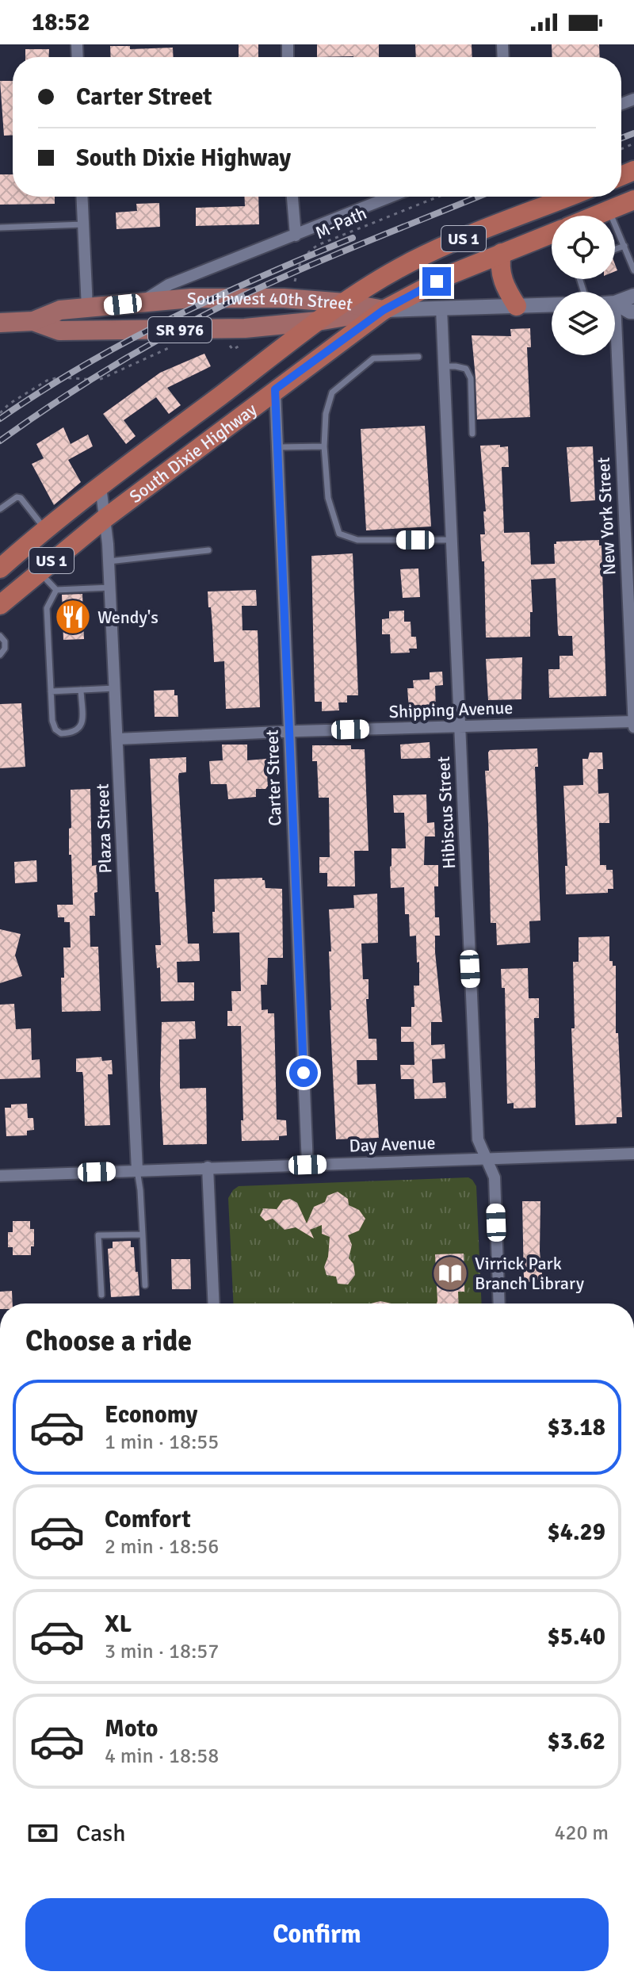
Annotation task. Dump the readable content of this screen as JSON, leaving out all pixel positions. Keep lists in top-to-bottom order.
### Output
{
  "streets": {
    "highway": ["US 1", "South Dixie Highway"],
    "main road": ["Southwest 40th Street", "SR 976"],
    "street": [
      "New York Street",
      "Shipping Avenue",
      "Carter Street",
      "Hibiscus Street",
      "Plaza Street",
      "Day Avenue"
    ],
    "path": ["M-Path"]
  },
  "crossings": [
    ["US 1", "Southwest 40th Street"],
    ["US 1", "South Dixie Highway"],
    ["Southwest 40th Street", "South Dixie Highway"],
    ["South Dixie Highway", "Carter Street"],
    ["South Dixie Highway", "Plaza Street"],
    ["New York Street", "Shipping Avenue"],
    ["Shipping Avenue", "Carter Street"],
    ["Shipping Avenue", "Hibiscus Street"],
    ["Shipping Avenue", "Plaza Street"],
    ["Carter Street", "Day Avenue"],
    ["Hibiscus Street", "Day Avenue"],
    ["Plaza Street", "Day Avenue"]
  ],
  "places": {
    "restaurant": ["Wendy's"],
    "library": ["Virrick Park Branch Library"]
  },
  "page": {
    "status": "18:52",
    "banner": ["Carter Street", "South Dixie Highway"],
    "heading": "Choose a ride",
    "list": [
      {
        "name": "Economy",
        "note": "1 min · 18:55",
        "value": "$3.18"
      },
      {
        "name": "Comfort",
        "note": "2 min · 18:56",
        "value": "$4.29"
      },
      {
        "name": "XL",
        "note": "3 min · 18:57",
        "value": "$5.40"
      },
      {
        "name": "Moto",
        "note": "4 min · 18:58",
        "value": "$3.62"
      }
    ],
    "pay": ["Cash", "420 m"],
    "buttons": "Confirm"
  }
}
